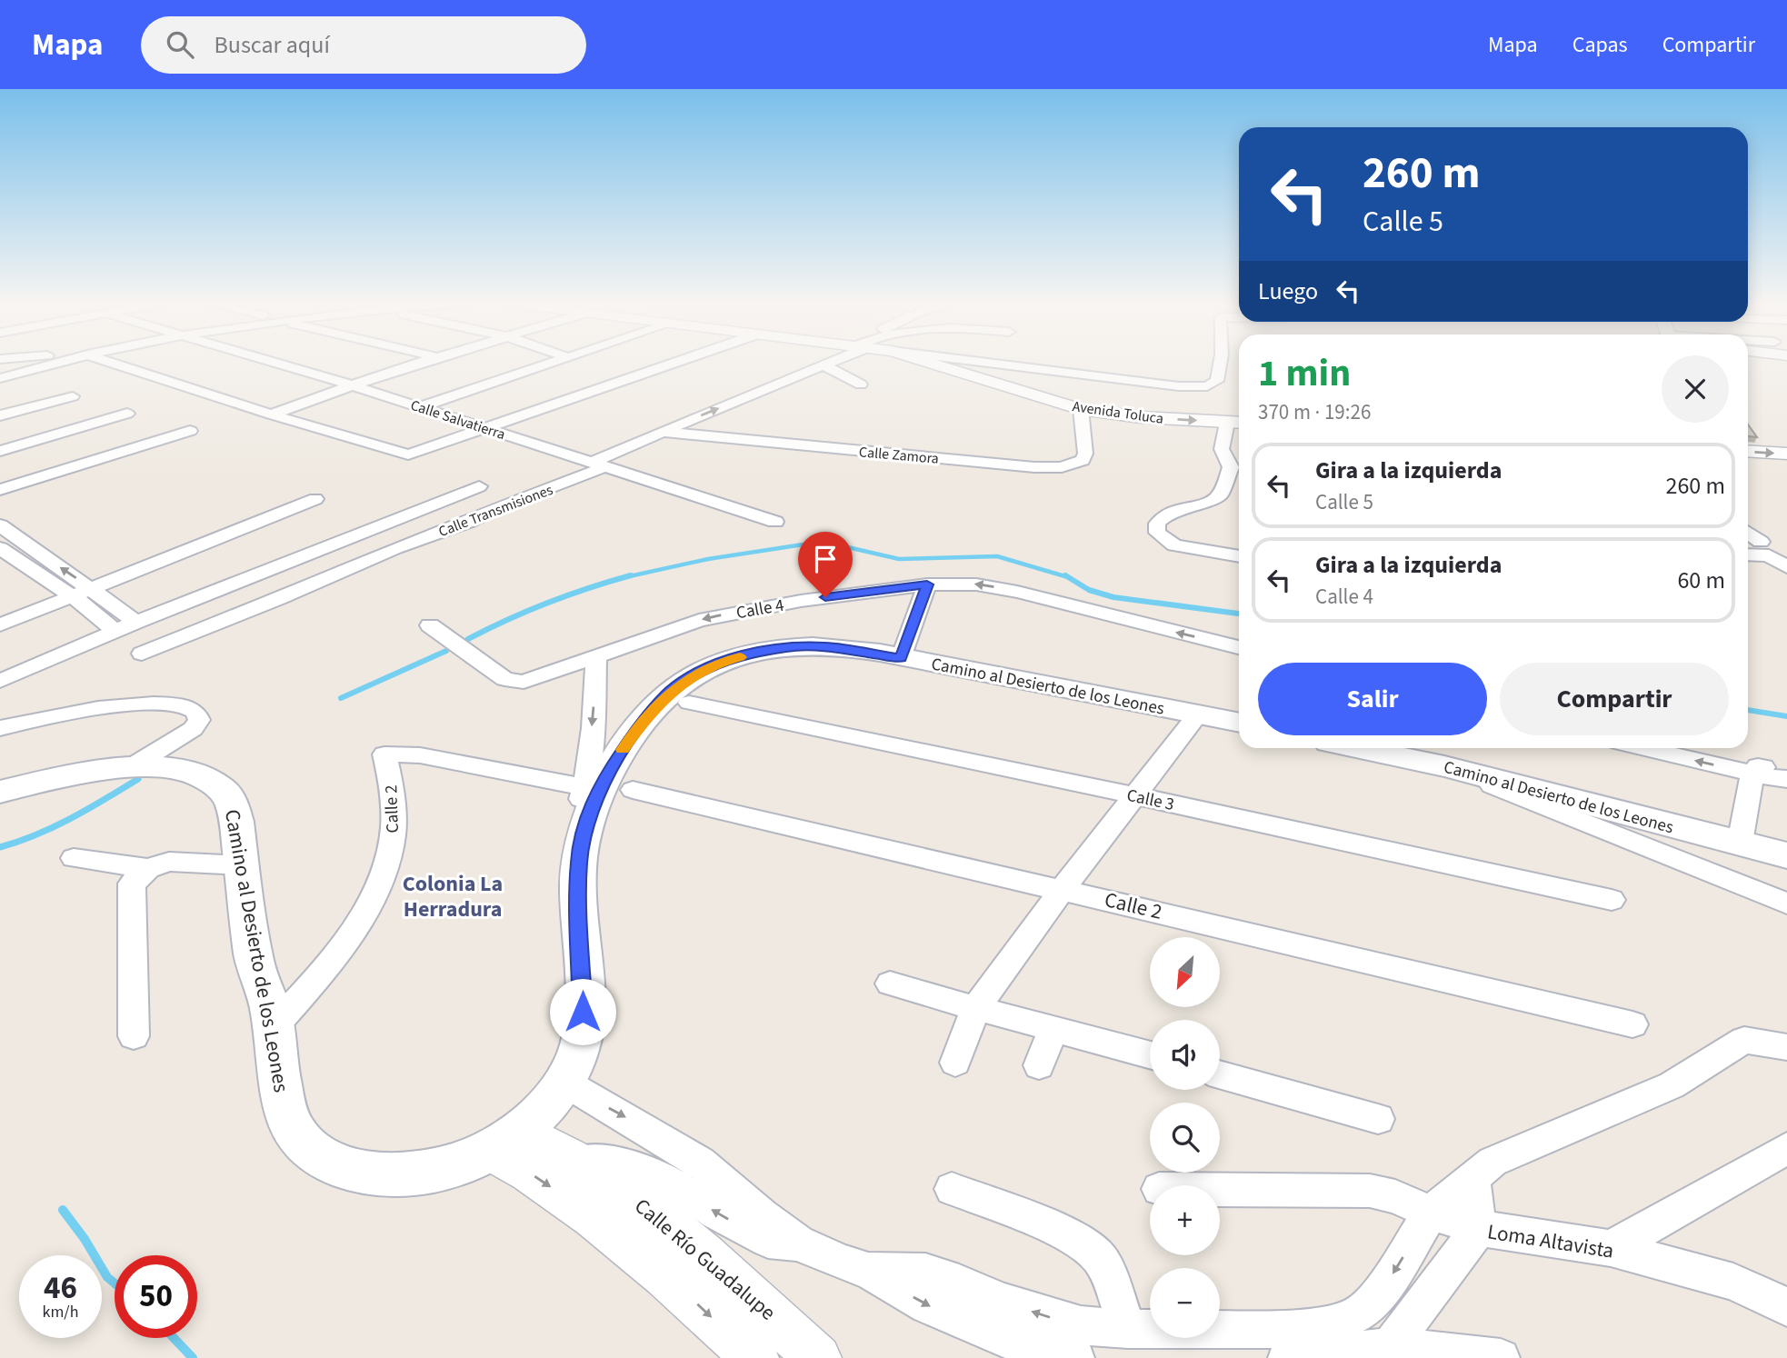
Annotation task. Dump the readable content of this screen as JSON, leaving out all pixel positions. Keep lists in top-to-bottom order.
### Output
{
  "streets": {
    "main road": ["Camino al Desierto de los Leones"],
    "street": [
      "Avenida Toluca",
      "Calle Salvatierra",
      "Calle Zamora",
      "Calle Transmisiones",
      "Calle 4",
      "Calle 3",
      "Calle 2",
      "Loma Altavista",
      "Calle Río Guadalupe"
    ]
  },
  "crossings": [
    ["Avenida Toluca", "Calle Zamora"],
    ["Calle Salvatierra", "Calle Transmisiones"],
    ["Calle Zamora", "Calle Transmisiones"],
    ["Camino al Desierto de los Leones", "Calle 2"],
    ["Camino al Desierto de los Leones", "Calle Río Guadalupe"]
  ],
  "one_way": ["Calle 4"],
  "districts": ["Colonia La Herradura"],
  "north": "bottom left",
  "page": {
    "header": "Mapa",
    "search": "Buscar aquí",
    "nav": ["Mapa", "Capas", "Compartir"],
    "turn": ["260 m", "Calle 5"],
    "then": "Luego",
    "heading": ["1 min", "370 m · 19:26"],
    "list": [
      {
        "name": "Gira a la izquierda",
        "note": "Calle 5",
        "value": "260 m"
      },
      {
        "name": "Gira a la izquierda",
        "note": "Calle 4",
        "value": "60 m"
      }
    ],
    "buttons": ["Salir", "Compartir"],
    "map_buttons": ["+", "−"],
    "speed": "46 km/h",
    "limit": "50"
  }
}
